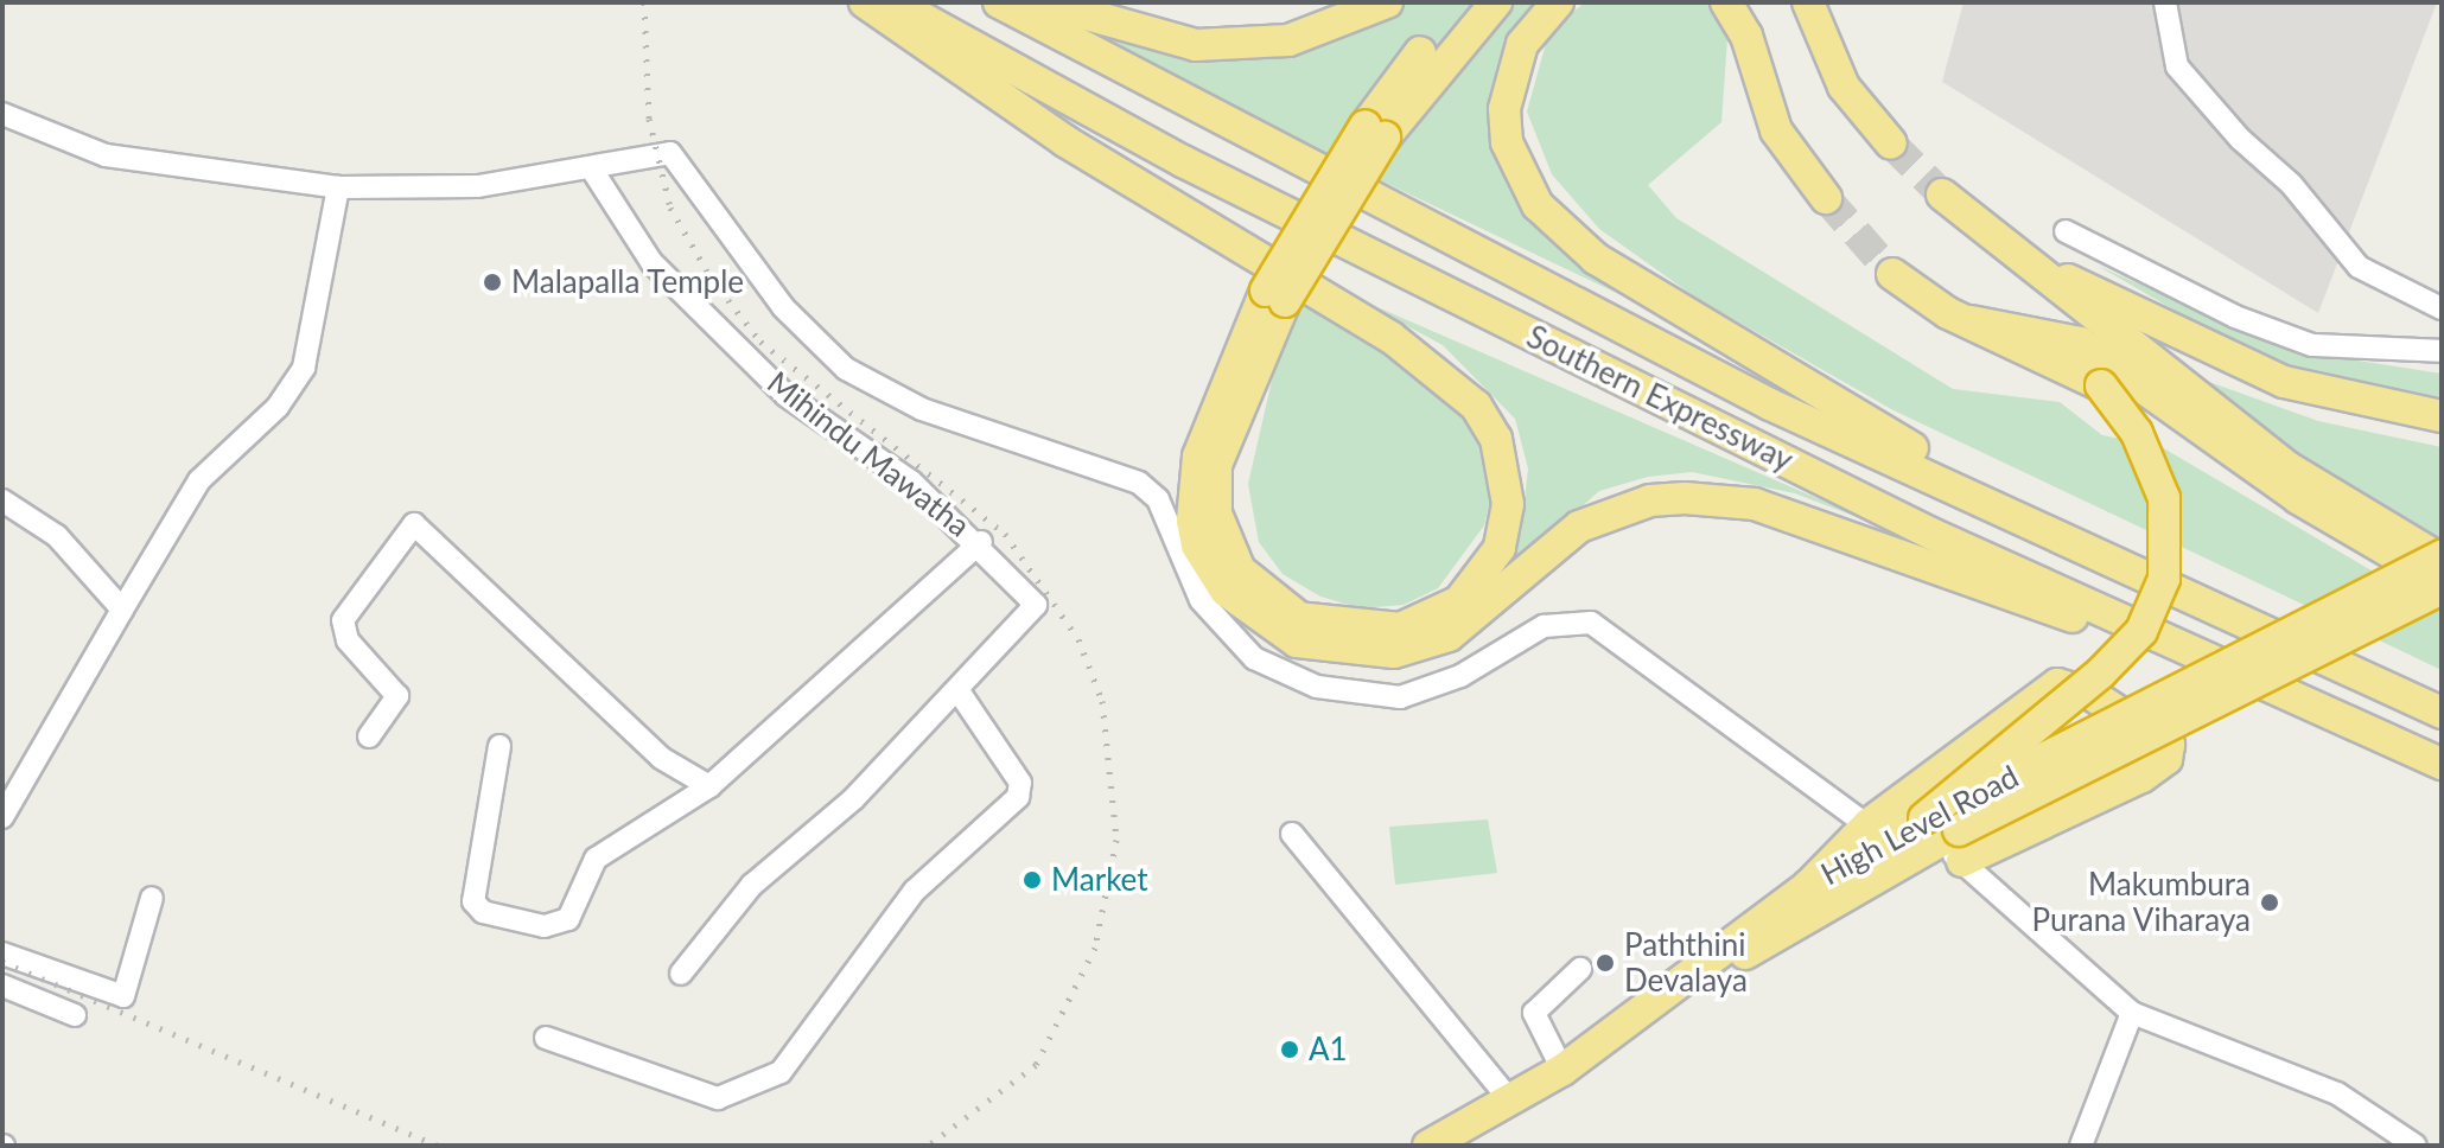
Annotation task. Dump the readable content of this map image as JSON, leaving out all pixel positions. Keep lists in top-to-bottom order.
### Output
{
  "streets": {
    "highway": ["Southern Expressway", "High Level Road"],
    "street": ["Mihindu Mawatha"]
  },
  "places": [
    "Malapalla Temple",
    "Market",
    "Makumbura Purana Viharaya",
    "Paththini Devalaya",
    "A1"
  ]
}
